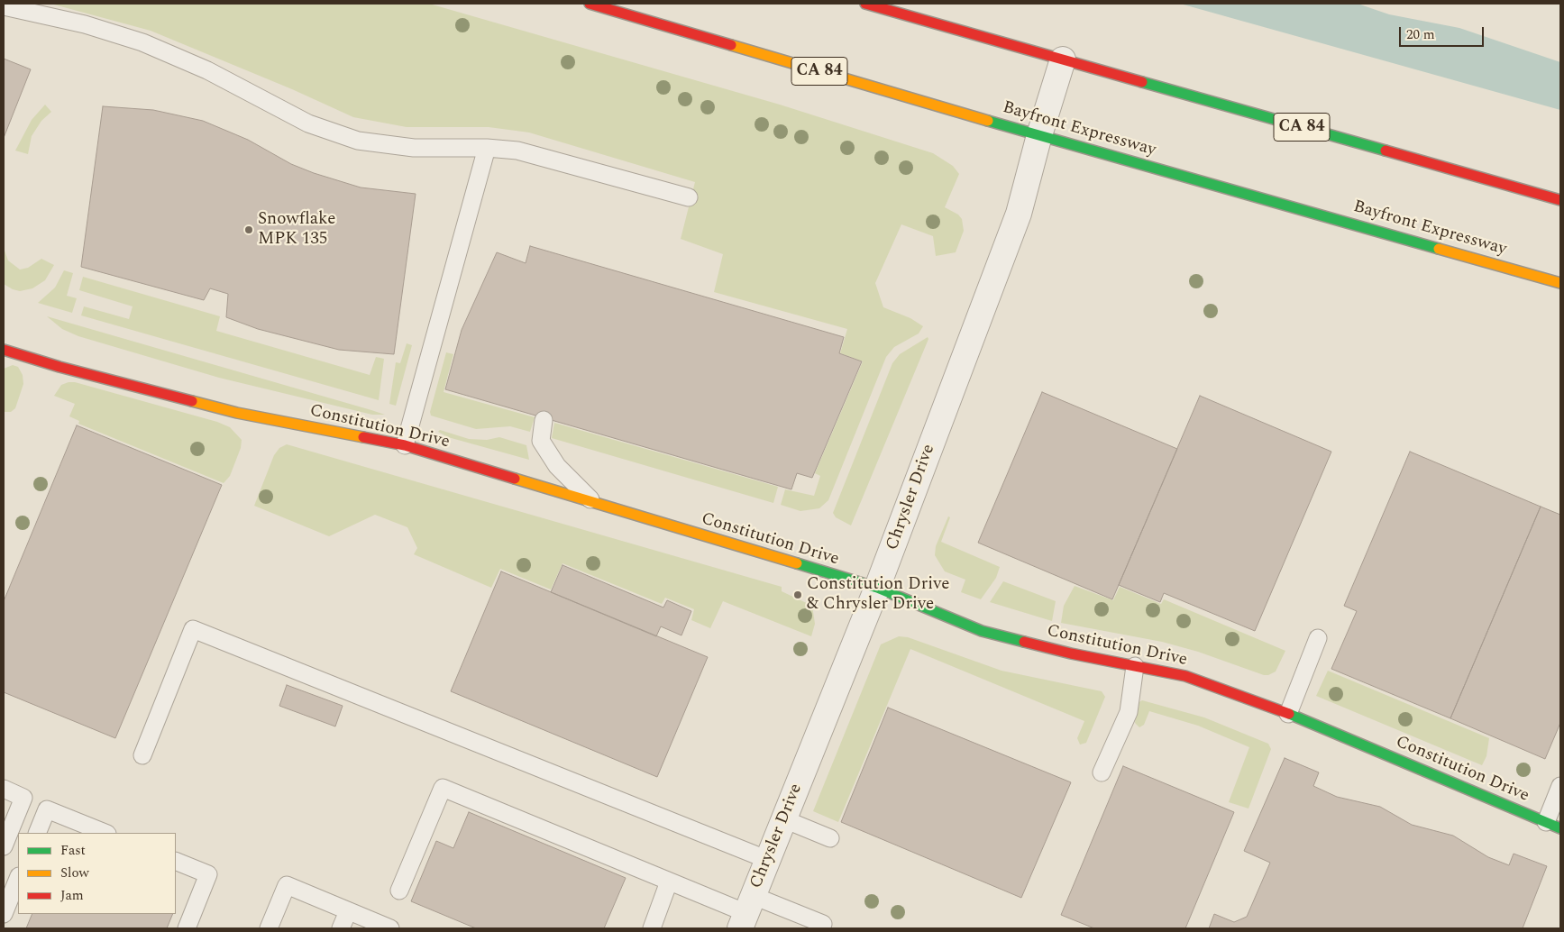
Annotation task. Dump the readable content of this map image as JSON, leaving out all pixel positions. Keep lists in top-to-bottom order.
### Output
{
  "streets": {
    "main road": ["CA 84", "Bayfront Expressway", "Constitution Drive"],
    "street": ["Chrysler Drive"]
  },
  "crossings": [
    ["CA 84", "Chrysler Drive"],
    ["Bayfront Expressway", "Chrysler Drive"],
    ["Constitution Drive", "Chrysler Drive"]
  ],
  "places": ["Snowflake MPK 135", "Constitution Drive & Chrysler Drive"],
  "legend": ["Fast", "Slow", "Jam"],
  "scale_bar": "20 m"
}
